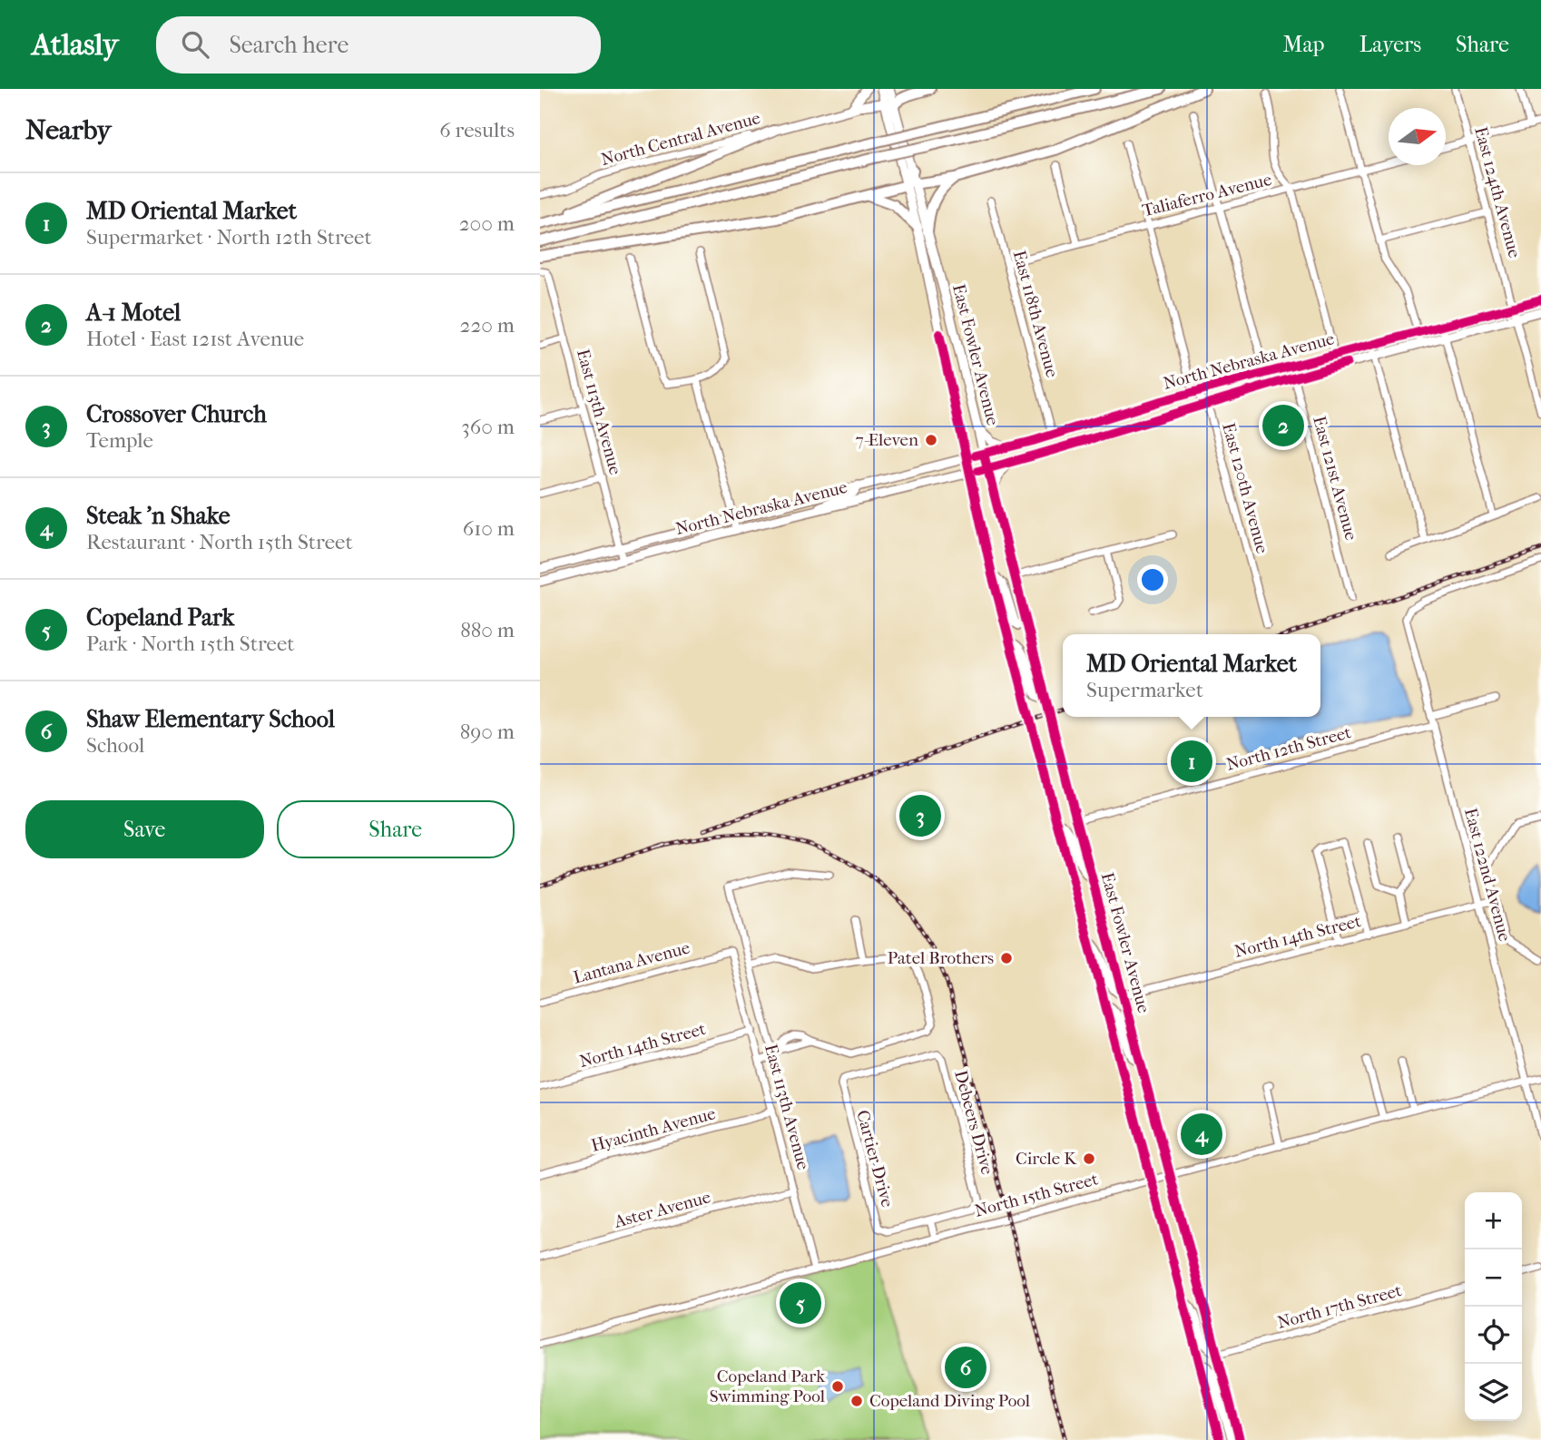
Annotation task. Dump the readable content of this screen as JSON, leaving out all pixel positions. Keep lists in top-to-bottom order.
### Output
{
  "streets": {
    "main road": ["North Central Avenue", "East Fowler Avenue", "North Nebraska Avenue"],
    "street": [
      "East 124th Avenue",
      "Taliaferro Avenue",
      "East 118th Avenue",
      "East 113th Avenue",
      "East 121st Avenue",
      "East 120th Avenue",
      "North 12th Street",
      "East 122nd Avenue",
      "North 14th Street",
      "Lantana Avenue",
      "Debeers Drive",
      "Hyacinth Avenue",
      "Cartier Drive",
      "North 15th Street",
      "Aster Avenue",
      "North 17th Street"
    ]
  },
  "crossings": [
    ["East 124th Avenue", "North Nebraska Avenue"],
    ["Taliaferro Avenue", "East 118th Avenue"],
    ["Taliaferro Avenue", "East 120th Avenue"],
    ["East 118th Avenue", "North Nebraska Avenue"],
    ["East Fowler Avenue", "North Nebraska Avenue"],
    ["East Fowler Avenue", "North 12th Street"],
    ["East Fowler Avenue", "North 14th Street"],
    ["East Fowler Avenue", "North 15th Street"],
    ["East Fowler Avenue", "North 17th Street"],
    ["North Nebraska Avenue", "East 113th Avenue"],
    ["North Nebraska Avenue", "East 121st Avenue"],
    ["North Nebraska Avenue", "East 120th Avenue"],
    ["East 113th Avenue", "North 14th Street"],
    ["East 113th Avenue", "Lantana Avenue"],
    ["East 113th Avenue", "Hyacinth Avenue"],
    ["East 113th Avenue", "North 15th Street"],
    ["East 113th Avenue", "Aster Avenue"],
    ["North 12th Street", "East 122nd Avenue"],
    ["East 122nd Avenue", "North 14th Street"],
    ["East 122nd Avenue", "North 15th Street"],
    ["Debeers Drive", "Cartier Drive"]
  ],
  "places": [
    "7-Eleven",
    "Patel Brothers",
    "Circle K",
    "Copeland Park Swimming Pool",
    "Copeland Diving Pool"
  ],
  "north": "right",
  "page": {
    "header": "Atlasly",
    "search": "Search here",
    "nav": ["Map", "Layers", "Share"],
    "heading": ["Nearby", "6 results"],
    "list": [
      {
        "mark": "1",
        "name": "MD Oriental Market",
        "note": "Supermarket · North 12th Street",
        "value": "200 m"
      },
      {
        "mark": "2",
        "name": "A-1 Motel",
        "note": "Hotel · East 121st Avenue",
        "value": "220 m"
      },
      {
        "mark": "3",
        "name": "Crossover Church",
        "note": "Temple",
        "value": "360 m"
      },
      {
        "mark": "4",
        "name": "Steak 'n Shake",
        "note": "Restaurant · North 15th Street",
        "value": "610 m"
      },
      {
        "mark": "5",
        "name": "Copeland Park",
        "note": "Park · North 15th Street",
        "value": "880 m"
      },
      {
        "mark": "6",
        "name": "Shaw Elementary School",
        "note": "School",
        "value": "890 m"
      }
    ],
    "pins": [
      "2",
      "1",
      "3",
      "4",
      "5",
      "6"
    ],
    "popup": ["MD Oriental Market", "Supermarket"],
    "buttons": ["Save", "Share"],
    "map_buttons": ["+", "−"]
  }
}
